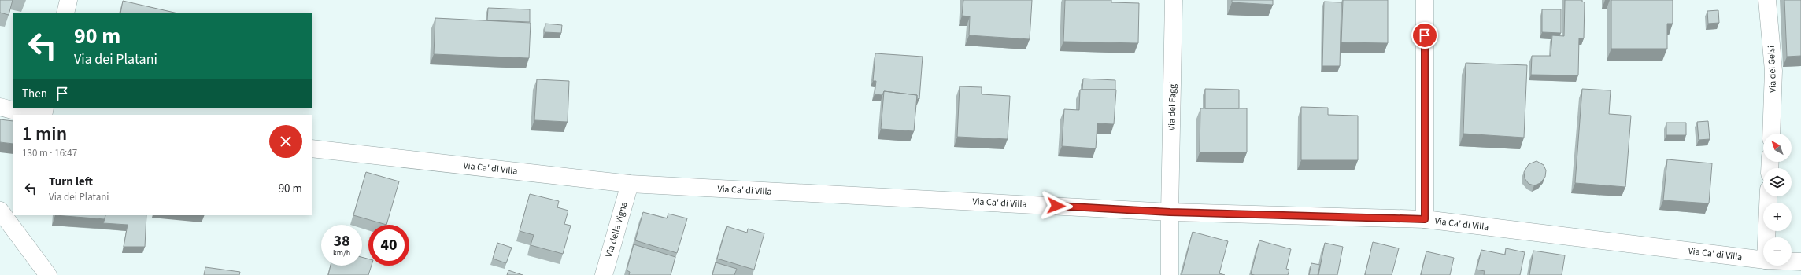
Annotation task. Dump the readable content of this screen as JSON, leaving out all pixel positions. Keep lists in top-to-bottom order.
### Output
{
  "streets": {
    "street": [
      "Via dei Gelsi",
      "Via dei Faggi",
      "Via Ca' di Villa",
      "Via della Vigna"
    ]
  },
  "crossings": [
    ["Via dei Faggi", "Via Ca' di Villa"],
    ["Via Ca' di Villa", "Via della Vigna"]
  ],
  "north": "top left",
  "page": {
    "turn": ["90 m", "Via dei Platani"],
    "then": "Then",
    "heading": ["1 min", "130 m · 16:47"],
    "map_buttons": ["+", "−"],
    "list": [
      {
        "name": "Turn left",
        "note": "Via dei Platani",
        "value": "90 m"
      }
    ],
    "speed": "38 km/h",
    "limit": "40"
  }
}
